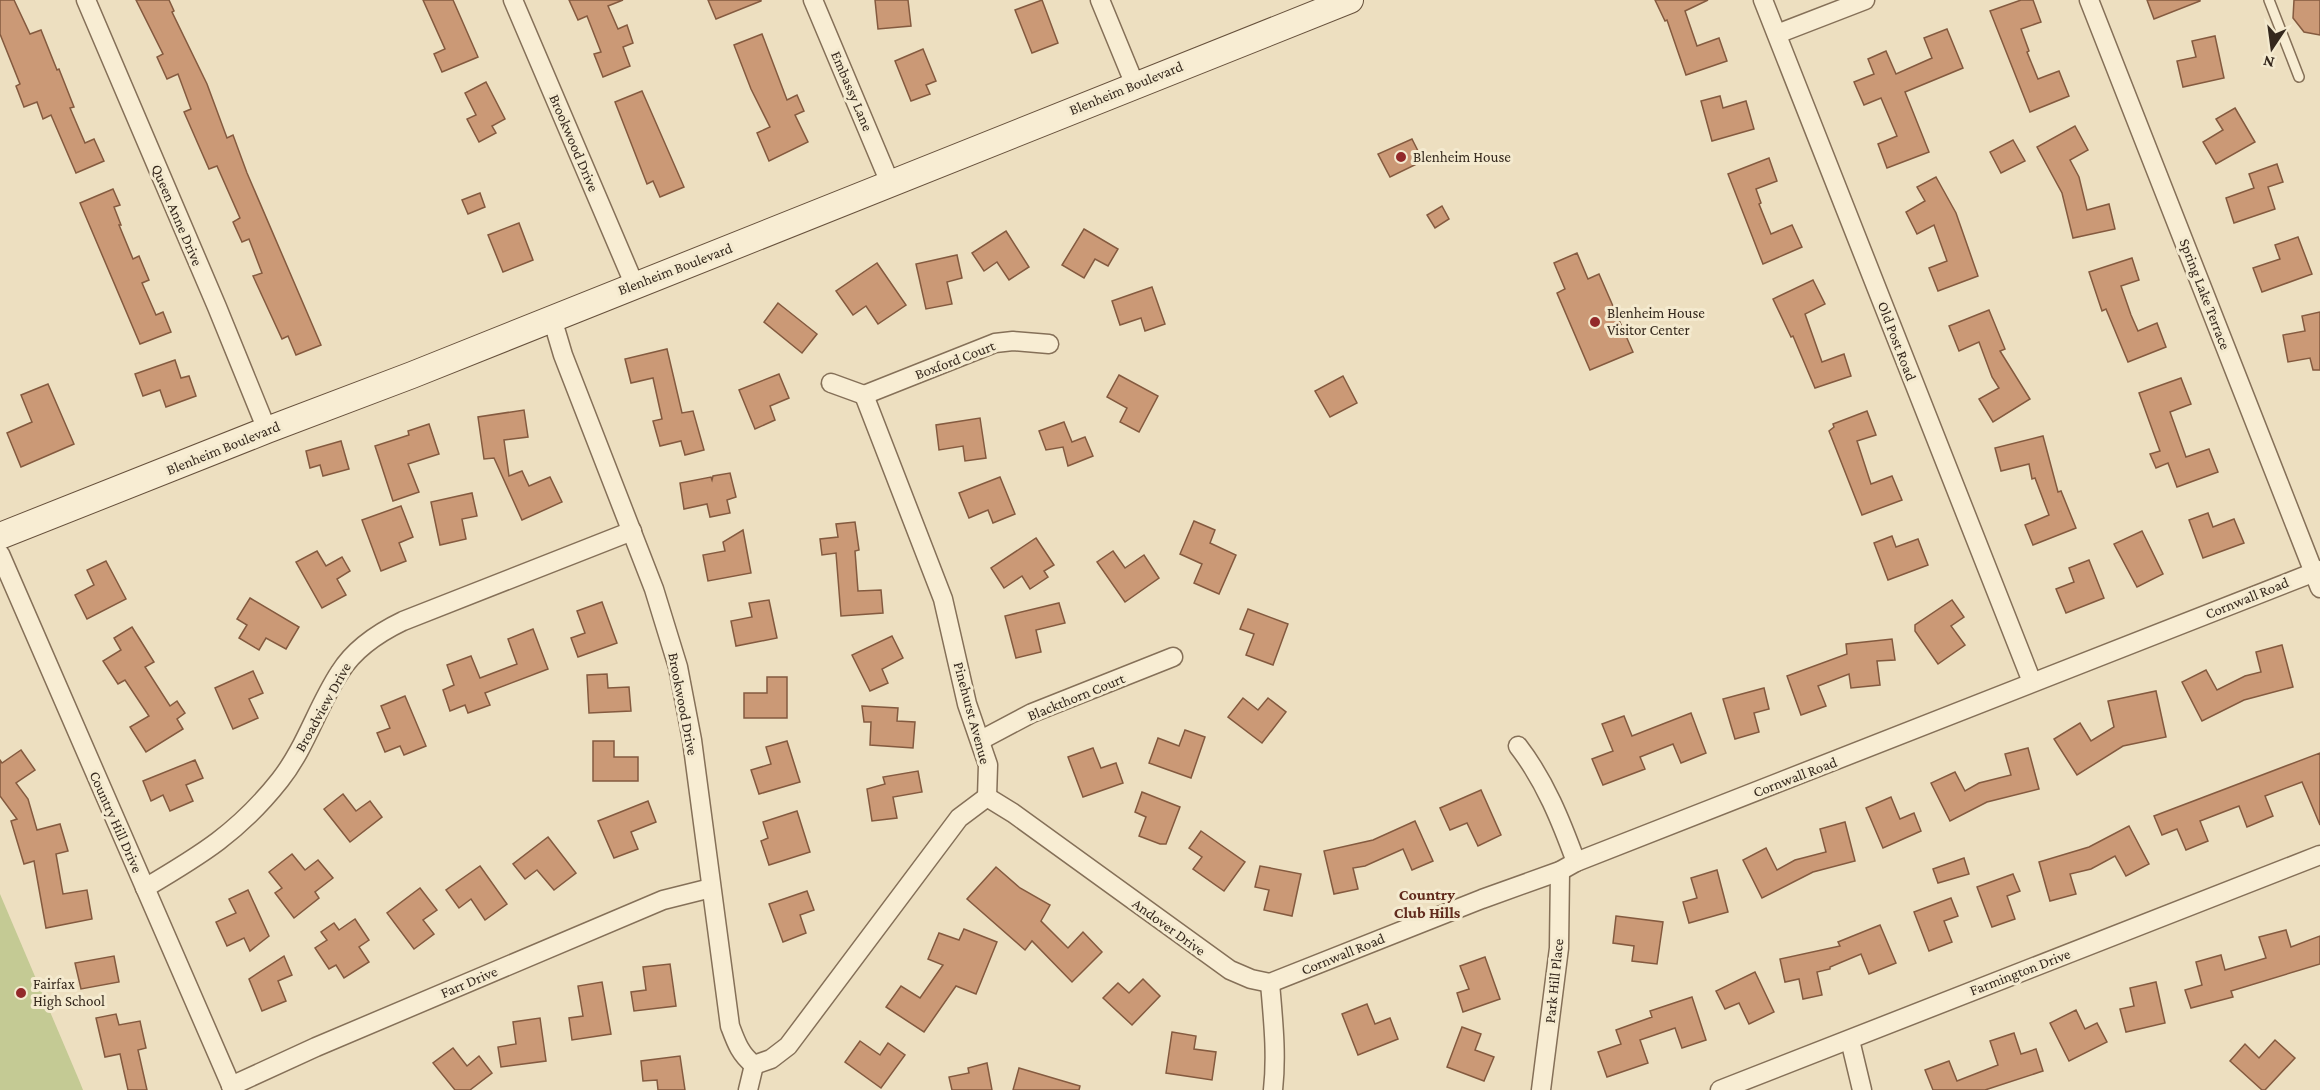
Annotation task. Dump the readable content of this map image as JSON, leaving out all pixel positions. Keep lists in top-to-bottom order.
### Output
{
  "streets": {
    "main road": ["Blenheim Boulevard"],
    "street": [
      "Embassy Lane",
      "Brookwood Drive",
      "Queen Anne Drive",
      "Spring Lake Terrace",
      "Old Post Road",
      "Boxford Court",
      "Cornwall Road",
      "Blackthorn Court",
      "Broadview Drive",
      "Pinehurst Avenue",
      "Country Hill Drive",
      "Andover Drive",
      "Farmington Drive",
      "Park Hill Place",
      "Farr Drive"
    ]
  },
  "crossings": [
    ["Blenheim Boulevard", "Embassy Lane"],
    ["Blenheim Boulevard", "Brookwood Drive"],
    ["Blenheim Boulevard", "Queen Anne Drive"],
    ["Brookwood Drive", "Broadview Drive"],
    ["Brookwood Drive", "Farr Drive"],
    ["Spring Lake Terrace", "Cornwall Road"],
    ["Old Post Road", "Cornwall Road"],
    ["Boxford Court", "Pinehurst Avenue"],
    ["Cornwall Road", "Andover Drive"],
    ["Cornwall Road", "Park Hill Place"],
    ["Blackthorn Court", "Pinehurst Avenue"],
    ["Broadview Drive", "Country Hill Drive"],
    ["Pinehurst Avenue", "Andover Drive"],
    ["Country Hill Drive", "Farr Drive"]
  ],
  "districts": ["Country Club Hills"],
  "places": ["Blenheim House", "Blenheim House Visitor Center", "Fairfax High School"],
  "north": "bottom"
}
